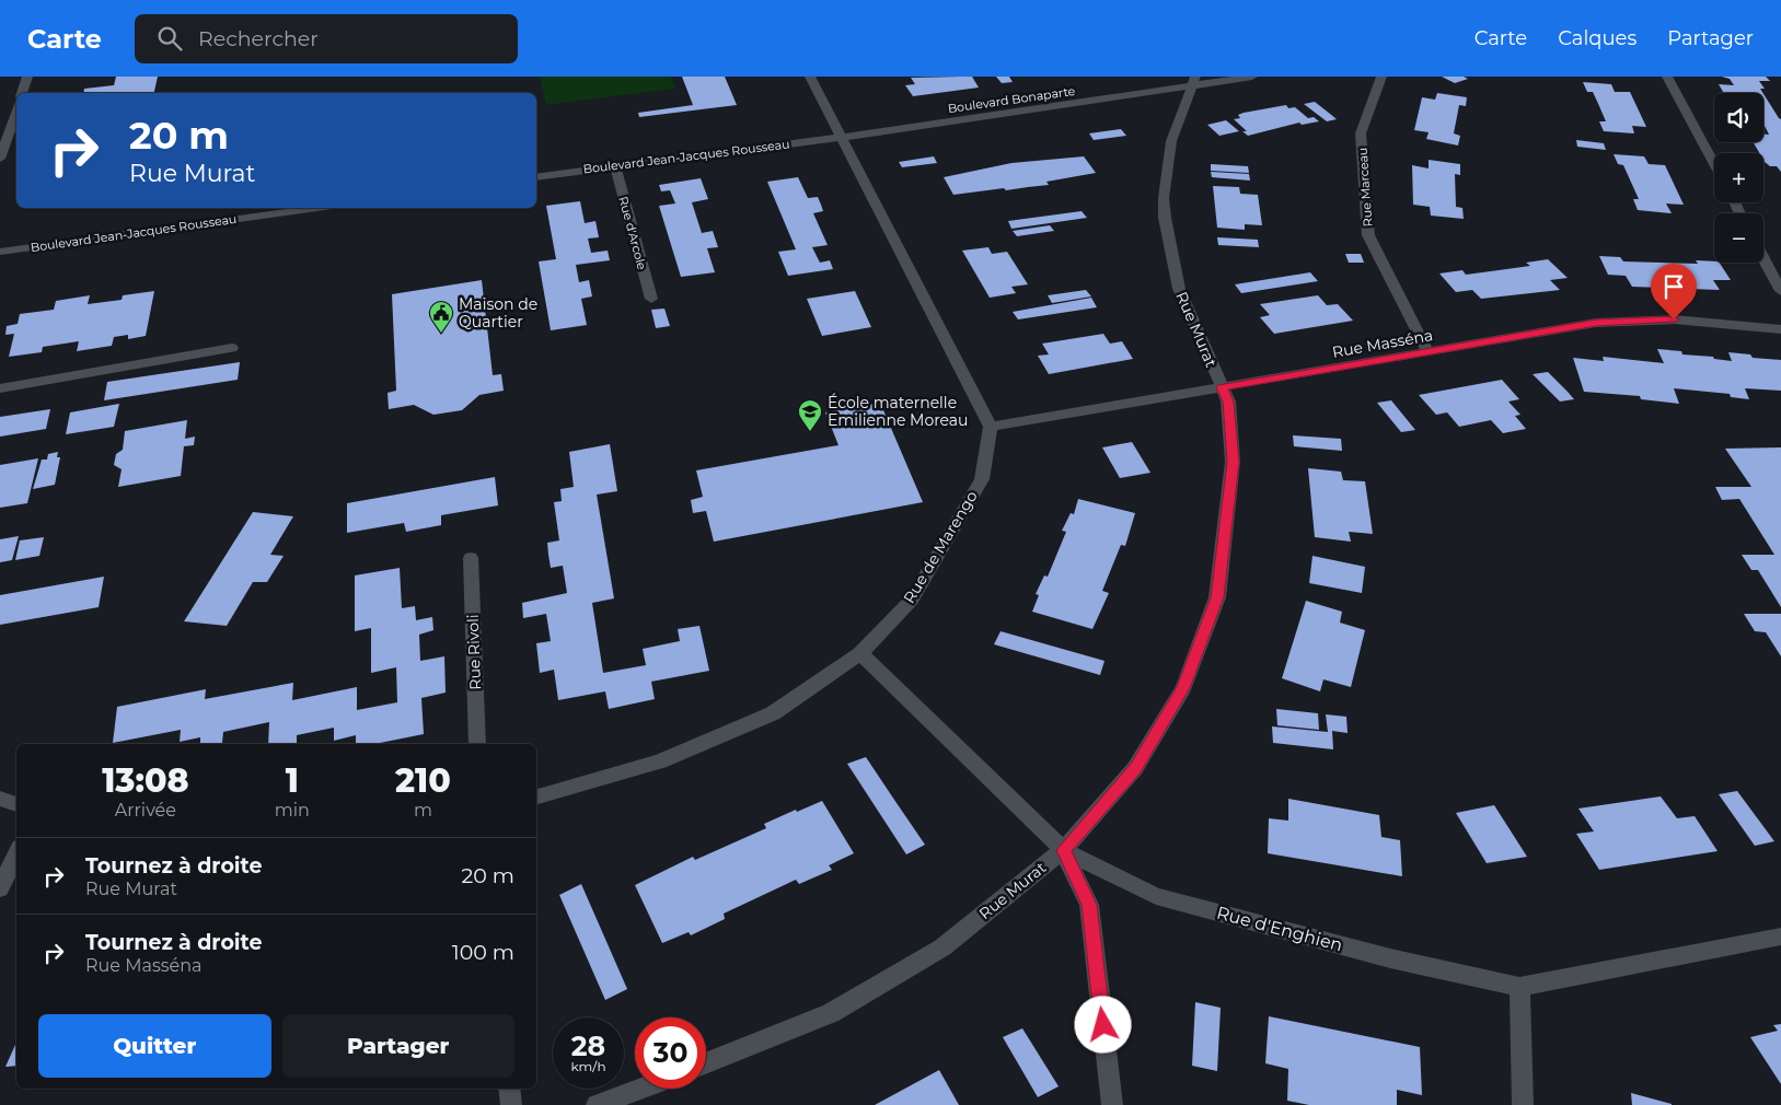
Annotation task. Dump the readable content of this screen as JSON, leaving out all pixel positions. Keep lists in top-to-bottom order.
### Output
{
  "streets": {
    "street": [
      "Boulevard Bonaparte",
      "Boulevard Jean-Jacques Rousseau",
      "Rue Marceau",
      "Rue d'Arcole",
      "Rue Murat",
      "Rue Masséna",
      "Rue de Marengo",
      "Rue Rivoli",
      "Rue d'Enghien"
    ]
  },
  "crossings": [
    ["Boulevard Bonaparte", "Boulevard Jean-Jacques Rousseau"],
    ["Boulevard Bonaparte", "Rue Murat"],
    ["Boulevard Jean-Jacques Rousseau", "Rue d'Arcole"],
    ["Rue Marceau", "Rue Masséna"],
    ["Rue Murat", "Rue Masséna"],
    ["Rue Murat", "Rue d'Enghien"],
    ["Rue Masséna", "Rue de Marengo"],
    ["Rue de Marengo", "Rue d'Enghien"]
  ],
  "places": {
    "public building": ["Maison de Quartier"],
    "school or university": ["École maternelle Emilienne Moreau"]
  },
  "page": {
    "header": "Carte",
    "search": "Rechercher",
    "nav": ["Carte", "Calques", "Partager"],
    "map_buttons": ["+", "−"],
    "turn": ["20 m", "Rue Murat"],
    "eta": [
      "13:08",
      "Arrivée",
      "1",
      "min",
      "210",
      "m"
    ],
    "list": [
      {
        "name": "Tournez à droite",
        "note": "Rue Murat",
        "value": "20 m"
      },
      {
        "name": "Tournez à droite",
        "note": "Rue Masséna",
        "value": "100 m"
      }
    ],
    "buttons": ["Quitter", "Partager"],
    "speed": "28 km/h",
    "limit": "30"
  }
}
